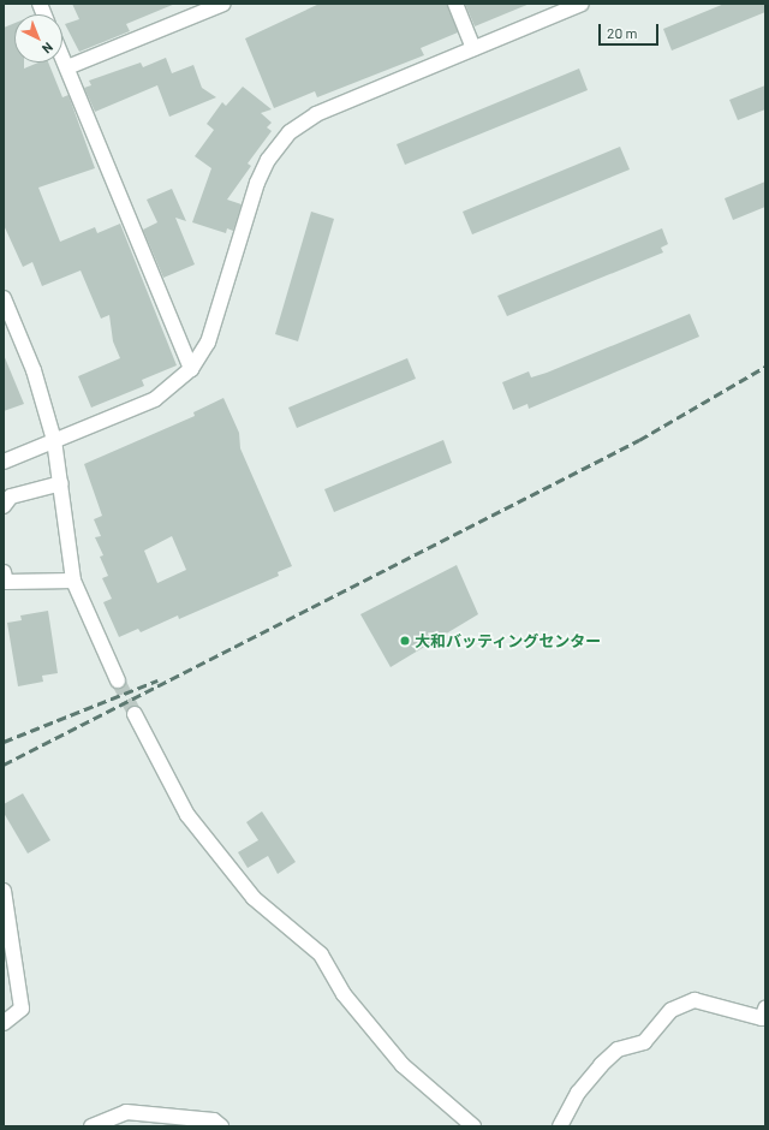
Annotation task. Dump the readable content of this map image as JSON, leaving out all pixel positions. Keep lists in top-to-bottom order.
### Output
{
  "places": ["大和バッティングセンター"],
  "scale_bar": "20 m",
  "north": "bottom right"
}
